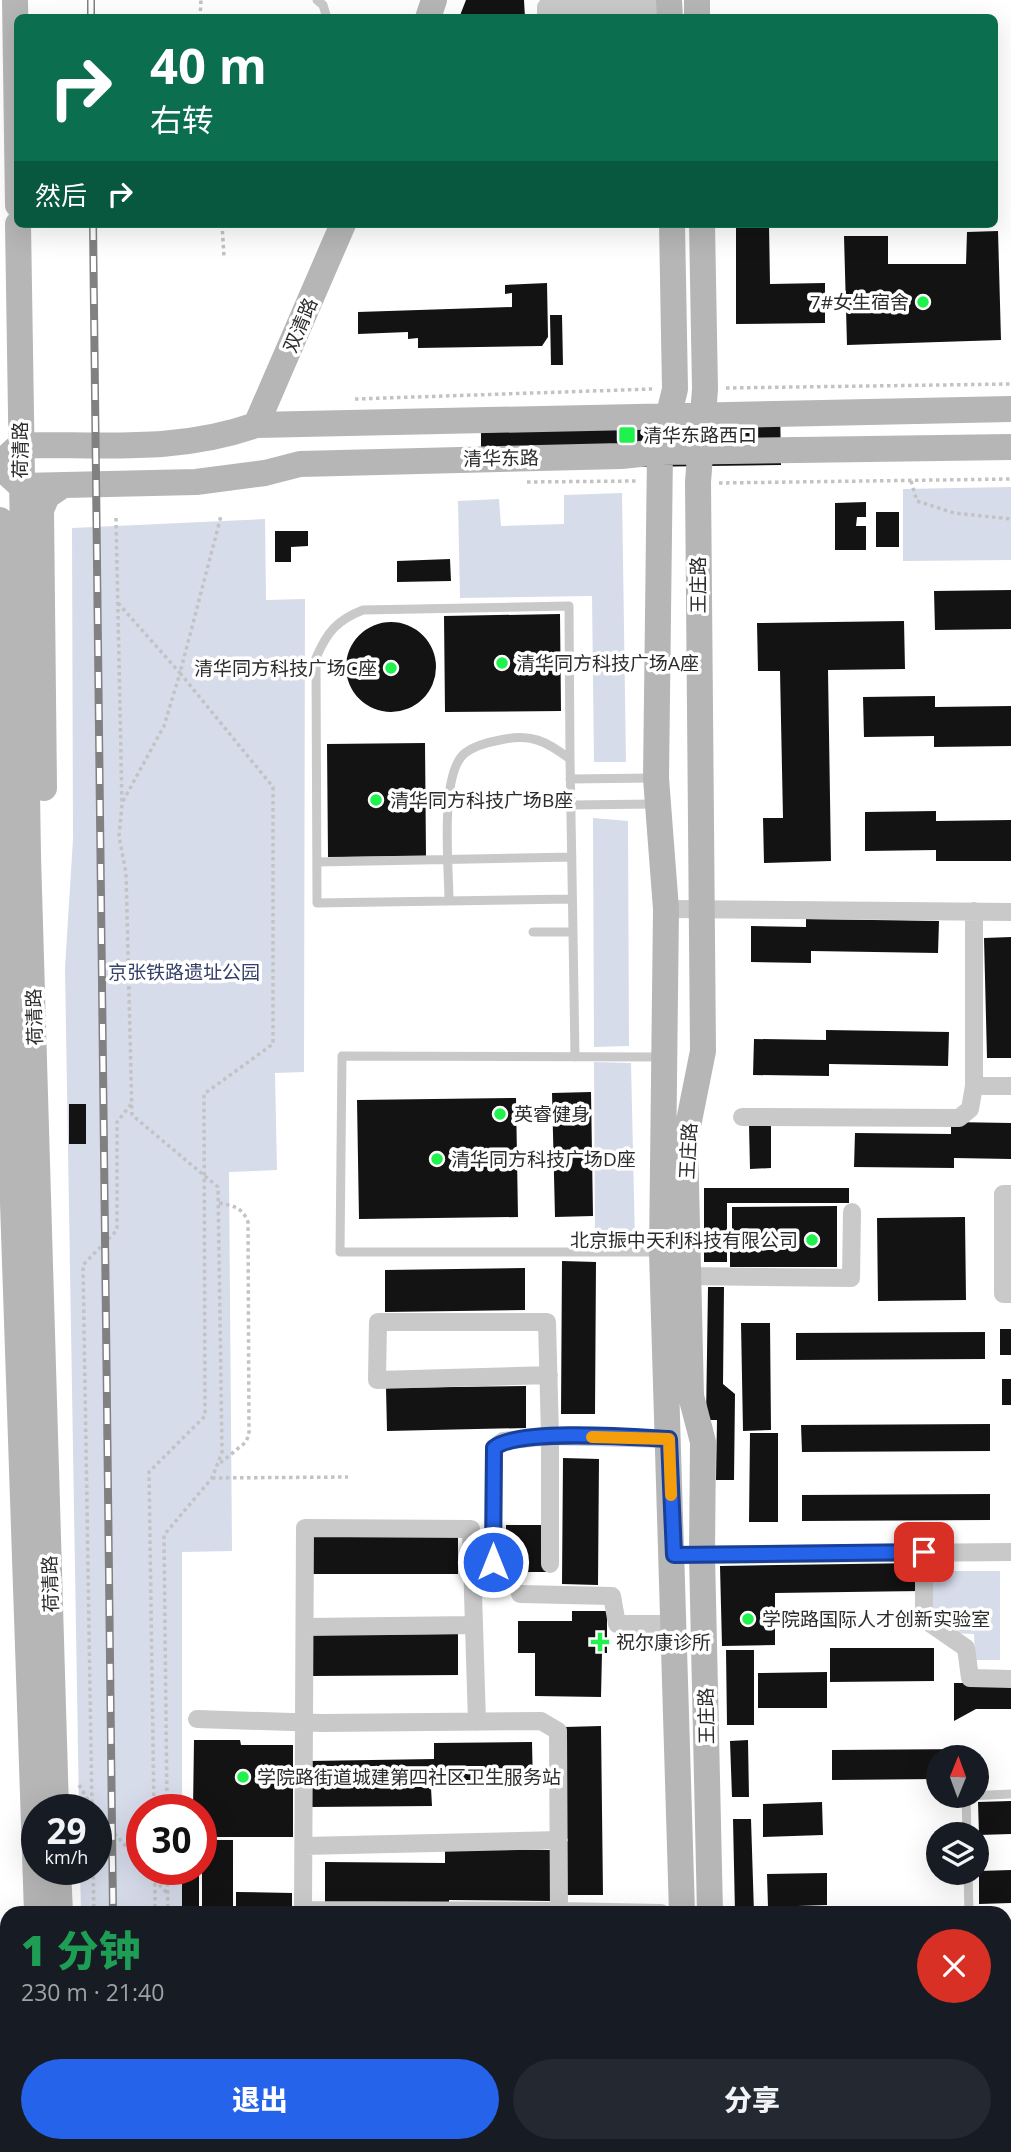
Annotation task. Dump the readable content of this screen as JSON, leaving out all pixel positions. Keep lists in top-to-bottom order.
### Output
{
  "streets": {
    "main road": [
      "双清路",
      "荷清路",
      "清华东路",
      "王庄路"
    ]
  },
  "crossings": [
    ["双清路", "清华东路"],
    ["荷清路", "清华东路"],
    ["清华东路", "王庄路"]
  ],
  "parks": ["京张铁路遗址公园"],
  "places": {
    "other": [
      "7#女生宿舍",
      "清华同方科技广场A座",
      "清华同方科技广场C座",
      "清华同方科技广场B座",
      "英睿健身",
      "清华同方科技广场D座",
      "北京振中天利科技有限公司",
      "学院路国际人才创新实验室",
      "学院路街道城建第四社区卫生服务站"
    ],
    "transit": ["清华东路西口"],
    "health": ["祝尔康诊所"]
  },
  "north": "top",
  "page": {
    "turn": ["40 m", "右转"],
    "then": "然后",
    "speed": "29 km/h",
    "limit": "30",
    "heading": ["1 分钟", "230 m · 21:40"],
    "buttons": ["退出", "分享"]
  }
}
